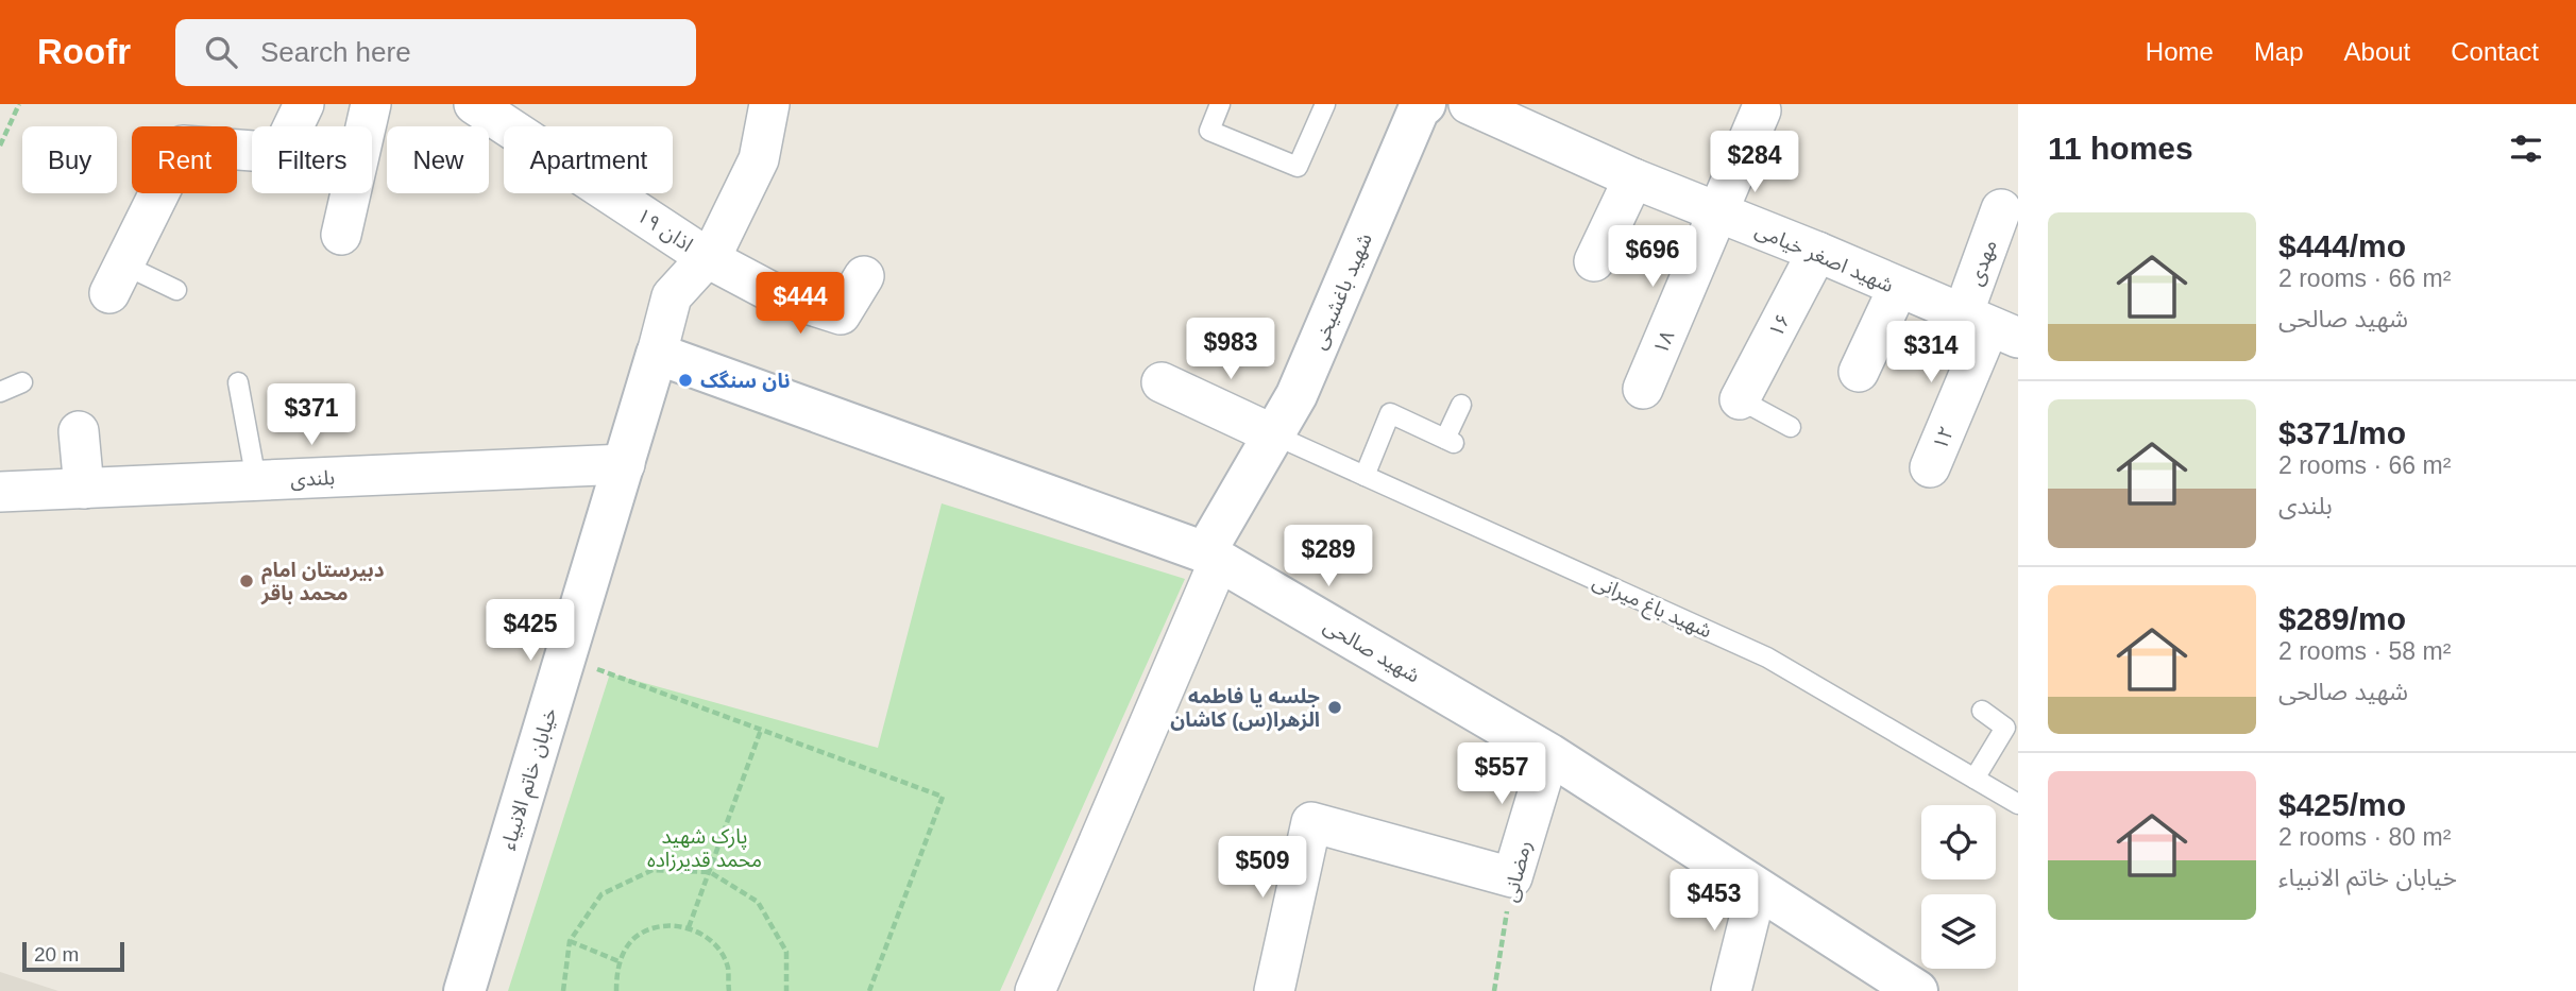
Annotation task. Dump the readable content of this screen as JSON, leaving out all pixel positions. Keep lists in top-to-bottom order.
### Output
{
  "streets": {
    "street": [
      "اذان ۱۹",
      "شهید اصغر خیامی",
      "مهدی",
      "شهید باغشیخی",
      "۱۶",
      "۱۸",
      "۱۲",
      "بلندی",
      "شهید صالحی",
      "خیابان خاتم الانبیاء",
      "رمضانی"
    ],
    "lane": ["شهید باغ میرانی"]
  },
  "crossings": [
    ["شهید اصغر خیامی", "مهدی"],
    ["شهید اصغر خیامی", "۱۶"],
    ["شهید اصغر خیامی", "۱۸"],
    ["شهید اصغر خیامی", "۱۲"],
    ["مهدی", "۱۲"],
    ["شهید باغشیخی", "شهید باغ میرانی"],
    ["شهید باغشیخی", "شهید صالحی"],
    ["بلندی", "خیابان خاتم الانبیاء"],
    ["شهید صالحی", "خیابان خاتم الانبیاء"],
    ["شهید صالحی", "رمضانی"]
  ],
  "parks": ["پارک شهید محمد قدیرزاده"],
  "places": ["نان سنگک", "دبیرستان امام محمد باقر", "جلسه یا فاطمه الزهرا(س) کاشان"],
  "scale_bar": "20 m",
  "page": {
    "header": "Roofr",
    "search": "Search here",
    "nav": [
      "Home",
      "Map",
      "About",
      "Contact"
    ],
    "heading": "11 homes",
    "chip": [
      "Buy",
      "Rent",
      "Filters",
      "New",
      "Apartment"
    ],
    "price": [
      "$284",
      "$696",
      "$444",
      "$983",
      "$314",
      "$371",
      "$289",
      "$425",
      "$557",
      "$509",
      "$453"
    ],
    "list": [
      {
        "name": "$444/mo",
        "note": "2 rooms · 66 m² · شهید صالحی"
      },
      {
        "name": "$371/mo",
        "note": "2 rooms · 66 m² · بلندی"
      },
      {
        "name": "$289/mo",
        "note": "2 rooms · 58 m² · شهید صالحی"
      },
      {
        "name": "$425/mo",
        "note": "2 rooms · 80 m² · خیابان خاتم الانبیاء"
      }
    ],
    "scale": "20 m"
  }
}
